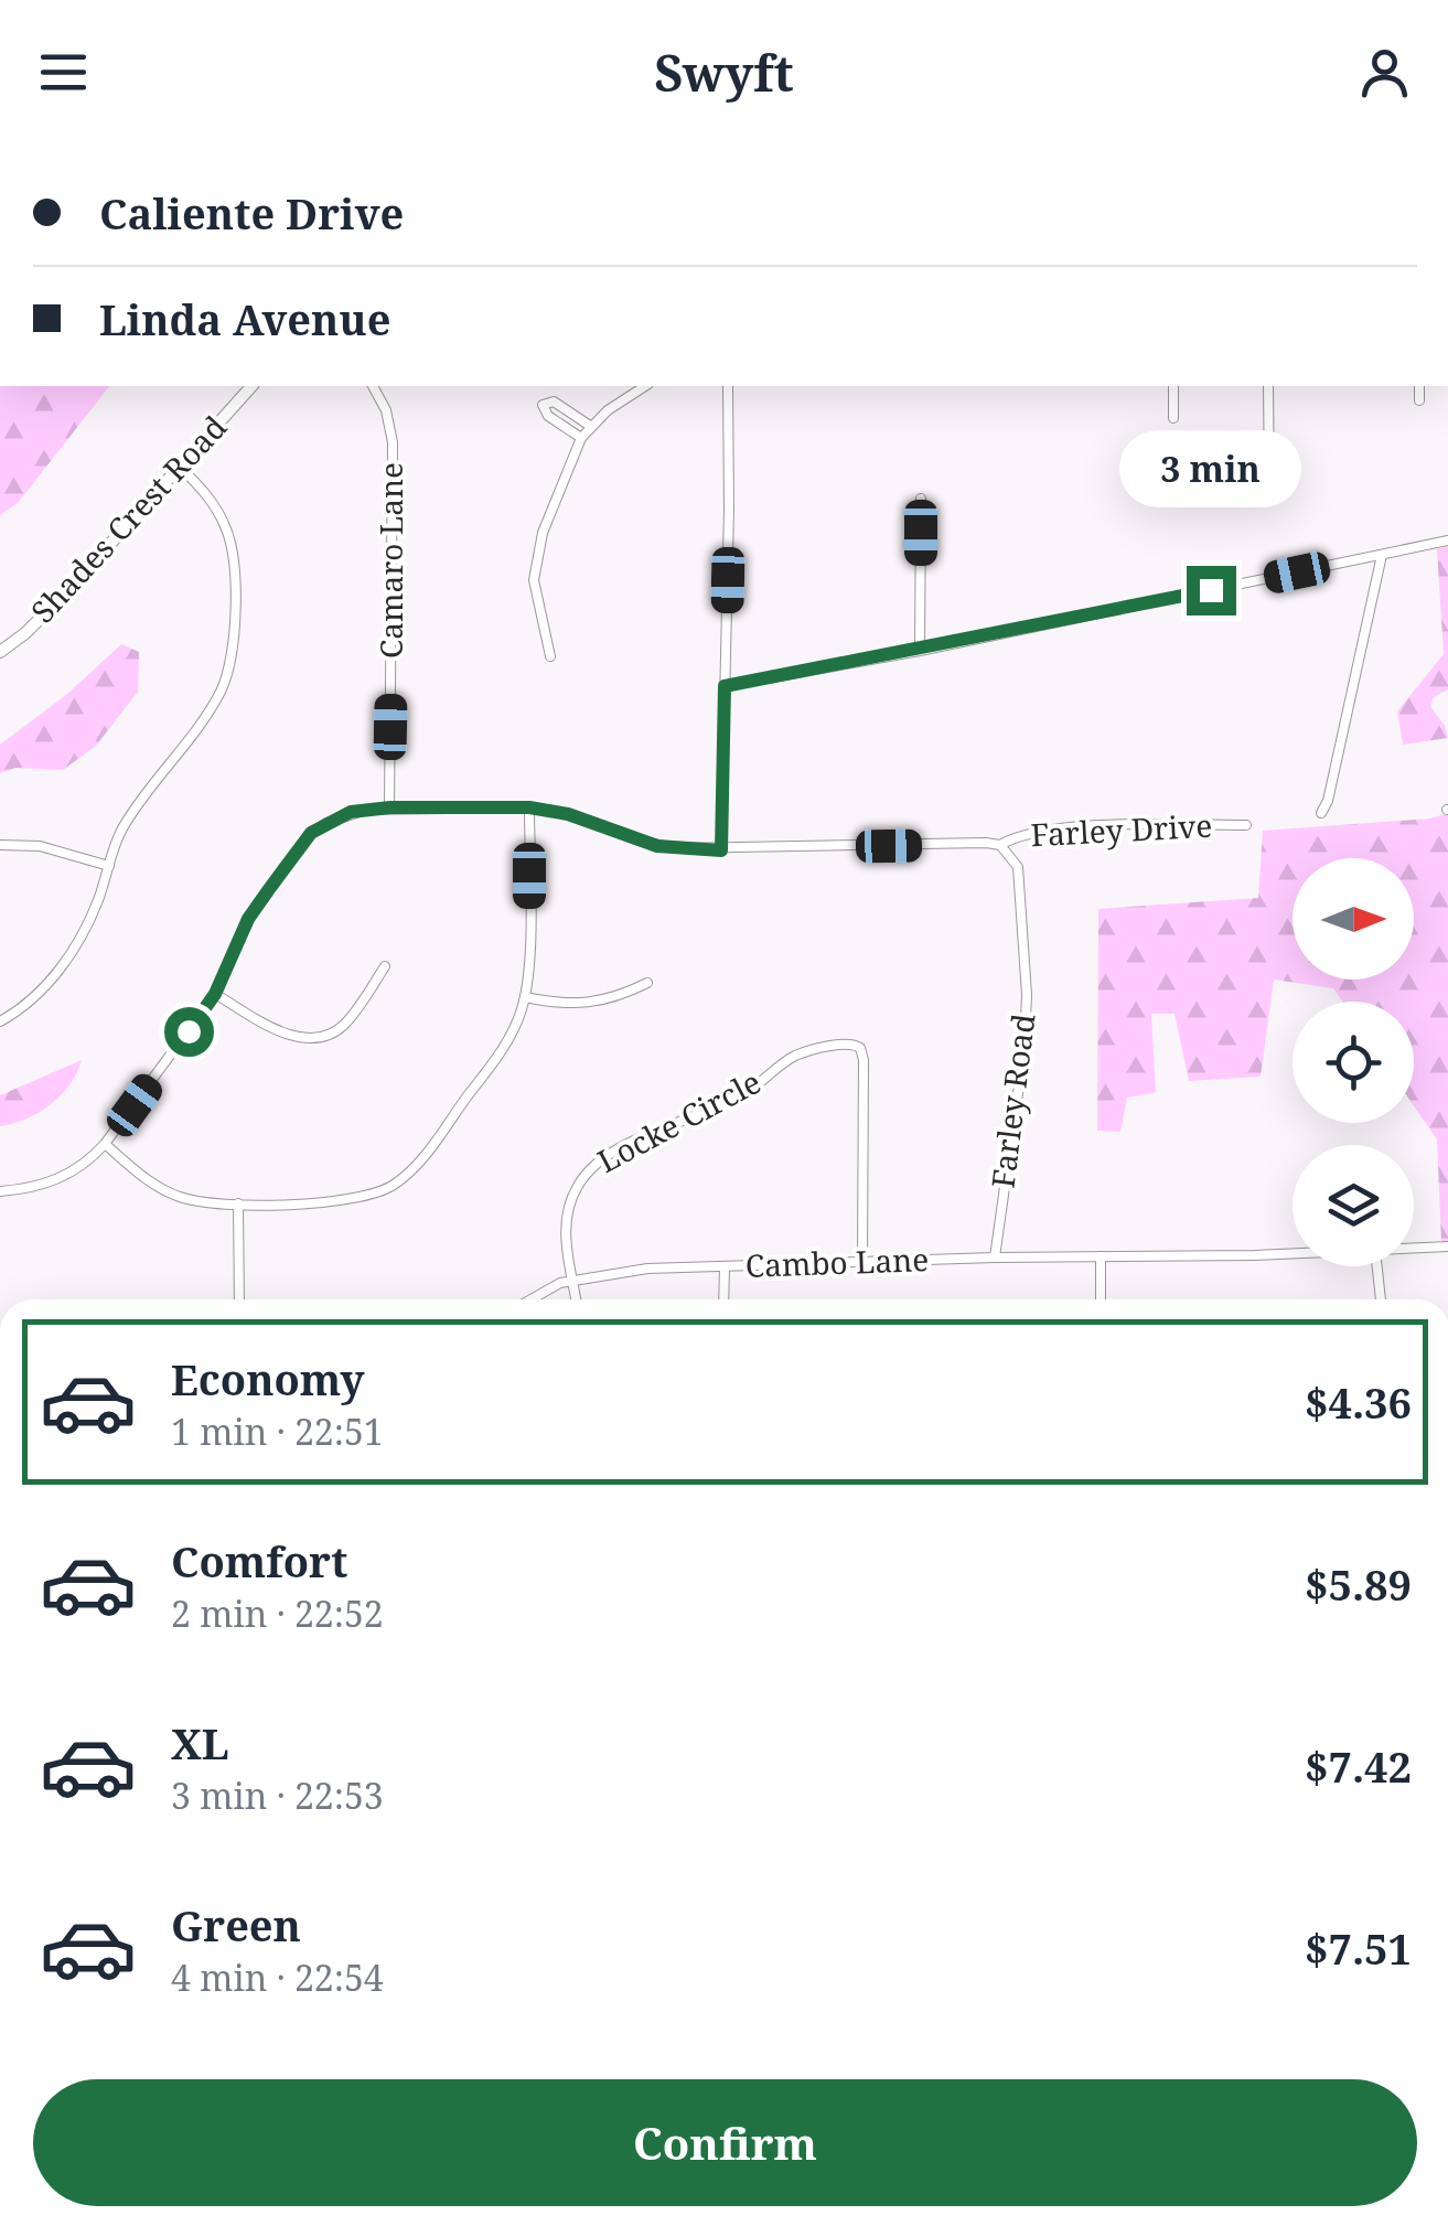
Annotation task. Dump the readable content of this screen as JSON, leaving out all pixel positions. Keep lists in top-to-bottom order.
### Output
{
  "streets": {
    "street": [
      "Shades Crest Road",
      "Camaro Lane",
      "Farley Drive",
      "Farley Road",
      "Locke Circle",
      "Cambo Lane"
    ]
  },
  "crossings": [
    ["Farley Drive", "Farley Road"],
    ["Farley Road", "Cambo Lane"],
    ["Locke Circle", "Cambo Lane"]
  ],
  "north": "right",
  "page": {
    "header": "Swyft",
    "banner": ["Caliente Drive", "Linda Avenue"],
    "bubble": "3 min",
    "list": [
      {
        "name": "Economy",
        "note": "1 min · 22:51",
        "value": "$4.36"
      },
      {
        "name": "Comfort",
        "note": "2 min · 22:52",
        "value": "$5.89"
      },
      {
        "name": "XL",
        "note": "3 min · 22:53",
        "value": "$7.42"
      },
      {
        "name": "Green",
        "note": "4 min · 22:54",
        "value": "$7.51"
      }
    ],
    "buttons": "Confirm"
  }
}
